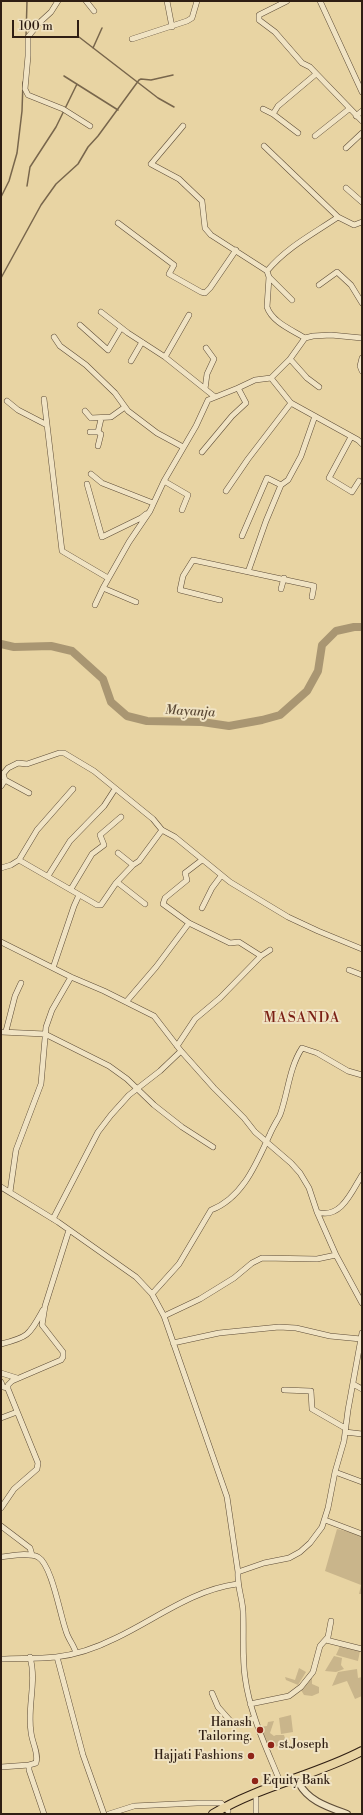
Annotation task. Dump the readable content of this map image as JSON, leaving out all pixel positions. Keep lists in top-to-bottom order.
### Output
{
  "districts": ["MASANDA"],
  "water": ["Mayanja"],
  "places": [
    "Hanash Tailoring.",
    "st.Joseph",
    "Hajjati Fashions",
    "Equity Bank"
  ],
  "scale_bar": "100 m"
}
